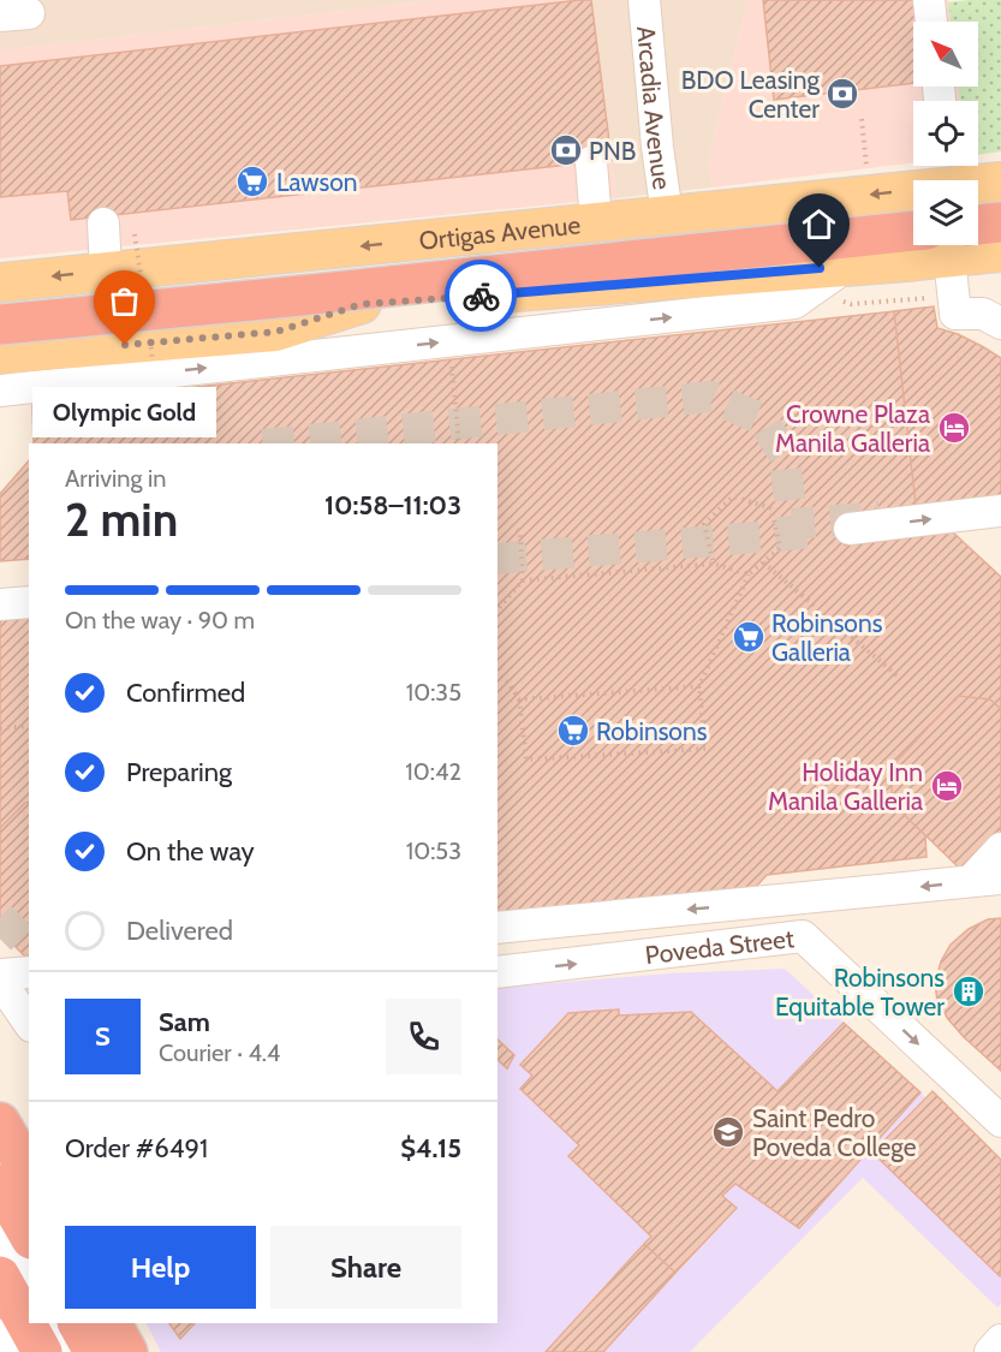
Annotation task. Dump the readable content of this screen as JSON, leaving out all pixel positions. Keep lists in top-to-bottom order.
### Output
{
  "streets": {
    "main road": ["Ortigas Avenue"],
    "street": ["Arcadia Avenue", "Poveda Street"]
  },
  "crossings": [
    ["Arcadia Avenue", "Ortigas Avenue"]
  ],
  "places": {
    "bank": ["BDO Leasing Center", "PNB"],
    "supermarket": ["Lawson", "Robinsons Galleria", "Robinsons"],
    "other": ["Olympic Gold"],
    "hotel": ["Crowne Plaza Manila Galleria", "Holiday Inn Manila Galleria"],
    "building": ["Robinsons Equitable Tower"],
    "school or university": ["Saint Pedro Poveda College"]
  },
  "north": "top left",
  "page": {
    "bubble": "Olympic Gold",
    "heading": ["2 min", "Arriving in", "10:58–11:03"],
    "panel": [
      "Sam",
      "Courier · 4.4",
      "Order #6491",
      "$4.15"
    ],
    "bar": "On the way · 90 m",
    "list": [
      ["Confirmed", "10:35"],
      ["Preparing", "10:42"],
      ["On the way", "10:53"],
      "Delivered"
    ],
    "round": "S",
    "buttons": ["Help", "Share"]
  }
}
